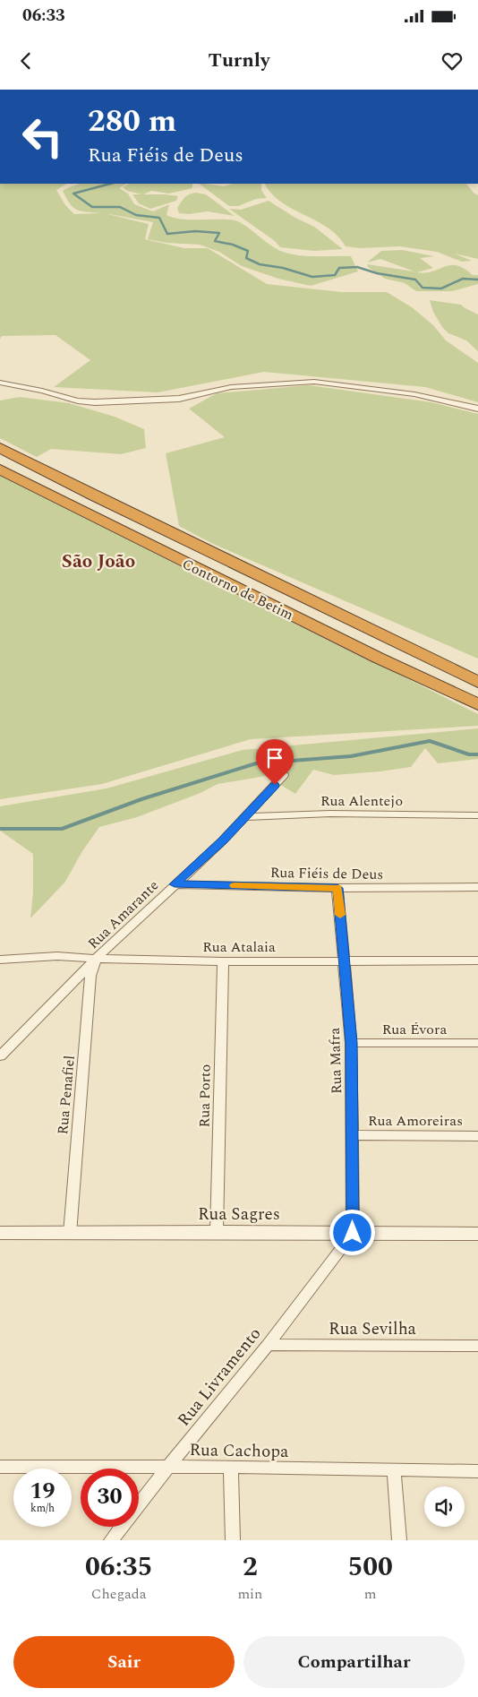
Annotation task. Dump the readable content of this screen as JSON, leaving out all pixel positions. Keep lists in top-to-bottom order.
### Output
{
  "streets": {
    "highway": ["Contorno de Betim"],
    "street": [
      "Rua Alentejo",
      "Rua Fiéis de Deus",
      "Rua Amarante",
      "Rua Atalaia",
      "Rua Évora",
      "Rua Mafra",
      "Rua Penafiel",
      "Rua Porto",
      "Rua Amoreiras",
      "Rua Sagres",
      "Rua Sevilha",
      "Rua Livramento",
      "Rua Cachopa"
    ]
  },
  "crossings": [
    ["Rua Alentejo", "Rua Amarante"],
    ["Rua Fiéis de Deus", "Rua Amarante"],
    ["Rua Fiéis de Deus", "Rua Mafra"],
    ["Rua Amarante", "Rua Atalaia"],
    ["Rua Amarante", "Rua Penafiel"],
    ["Rua Atalaia", "Rua Mafra"],
    ["Rua Atalaia", "Rua Penafiel"],
    ["Rua Atalaia", "Rua Porto"],
    ["Rua Évora", "Rua Mafra"],
    ["Rua Mafra", "Rua Amoreiras"],
    ["Rua Mafra", "Rua Sagres"],
    ["Rua Mafra", "Rua Livramento"],
    ["Rua Penafiel", "Rua Sagres"],
    ["Rua Porto", "Rua Sagres"],
    ["Rua Sagres", "Rua Livramento"],
    ["Rua Sevilha", "Rua Livramento"],
    ["Rua Livramento", "Rua Cachopa"]
  ],
  "districts": ["São João"],
  "page": {
    "status": "06:33",
    "header": "Turnly",
    "turn": ["280 m", "Rua Fiéis de Deus"],
    "speed": "19 km/h",
    "limit": "30",
    "eta": [
      "06:35",
      "Chegada",
      "2",
      "min",
      "500",
      "m"
    ],
    "buttons": ["Sair", "Compartilhar"]
  }
}
